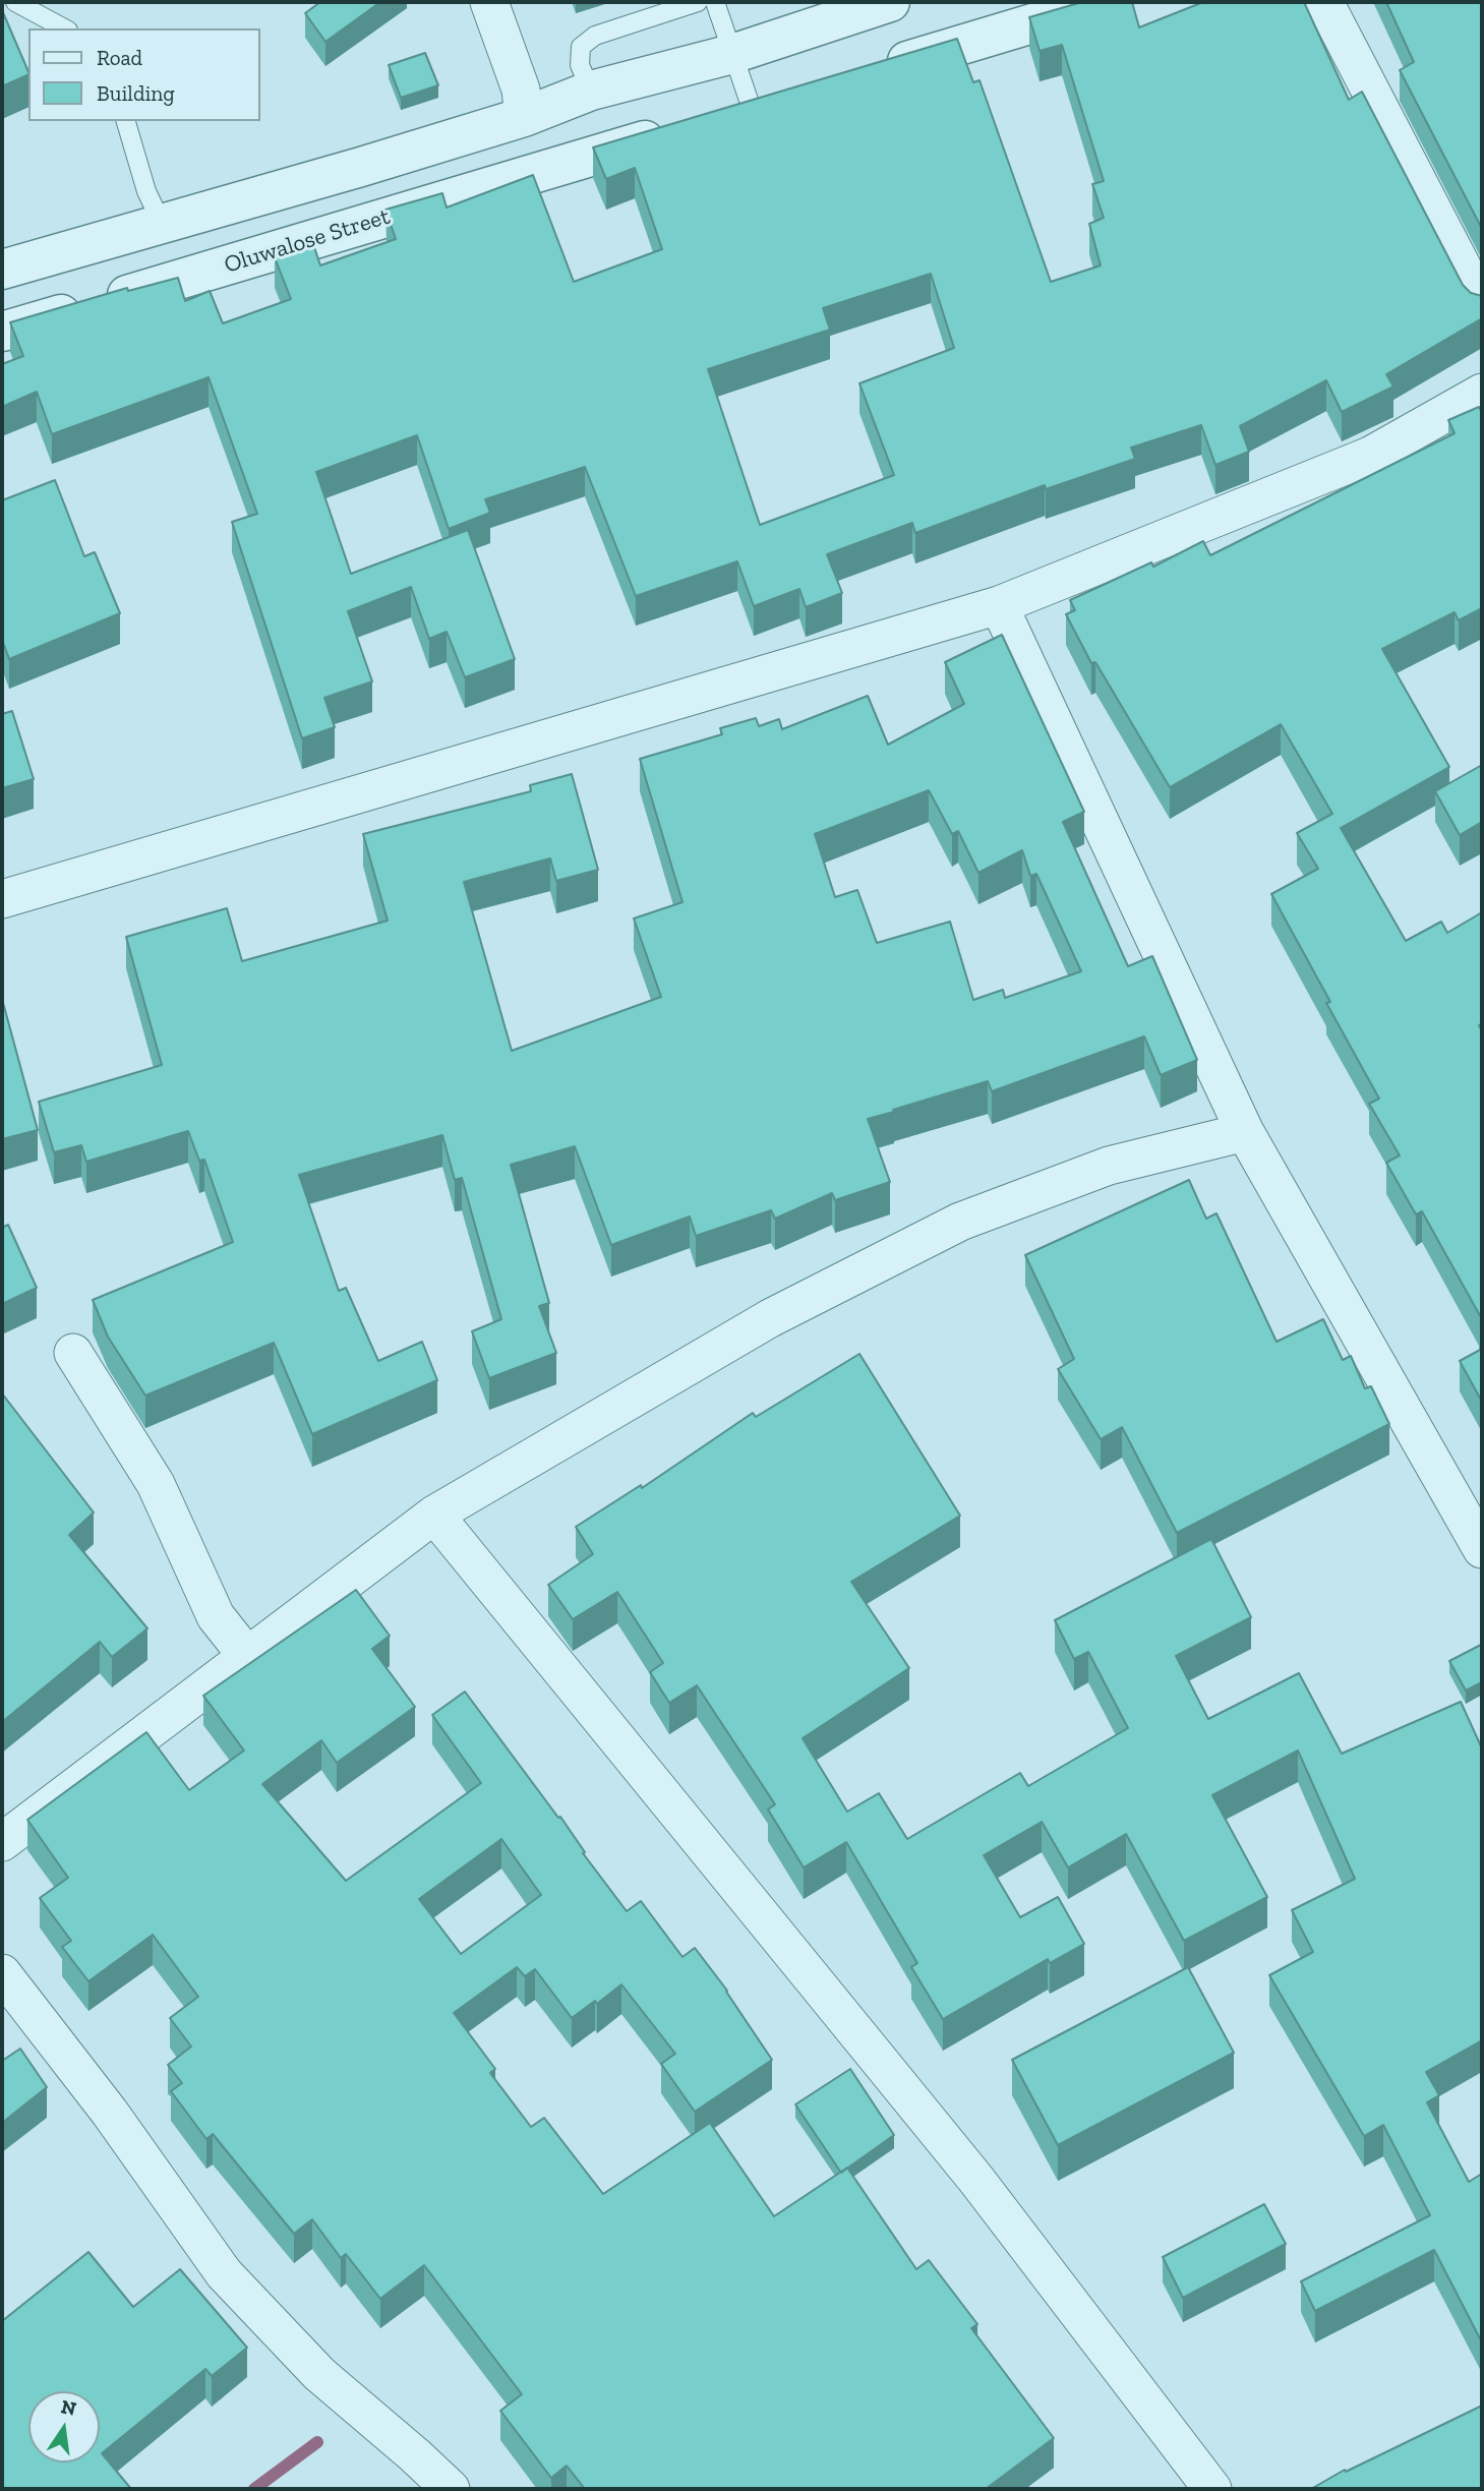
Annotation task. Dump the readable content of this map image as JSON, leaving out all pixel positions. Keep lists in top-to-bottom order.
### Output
{
  "streets": {
    "street": ["Oluwalose Street"]
  },
  "legend": ["Road", "Building"],
  "north": "top"
}
